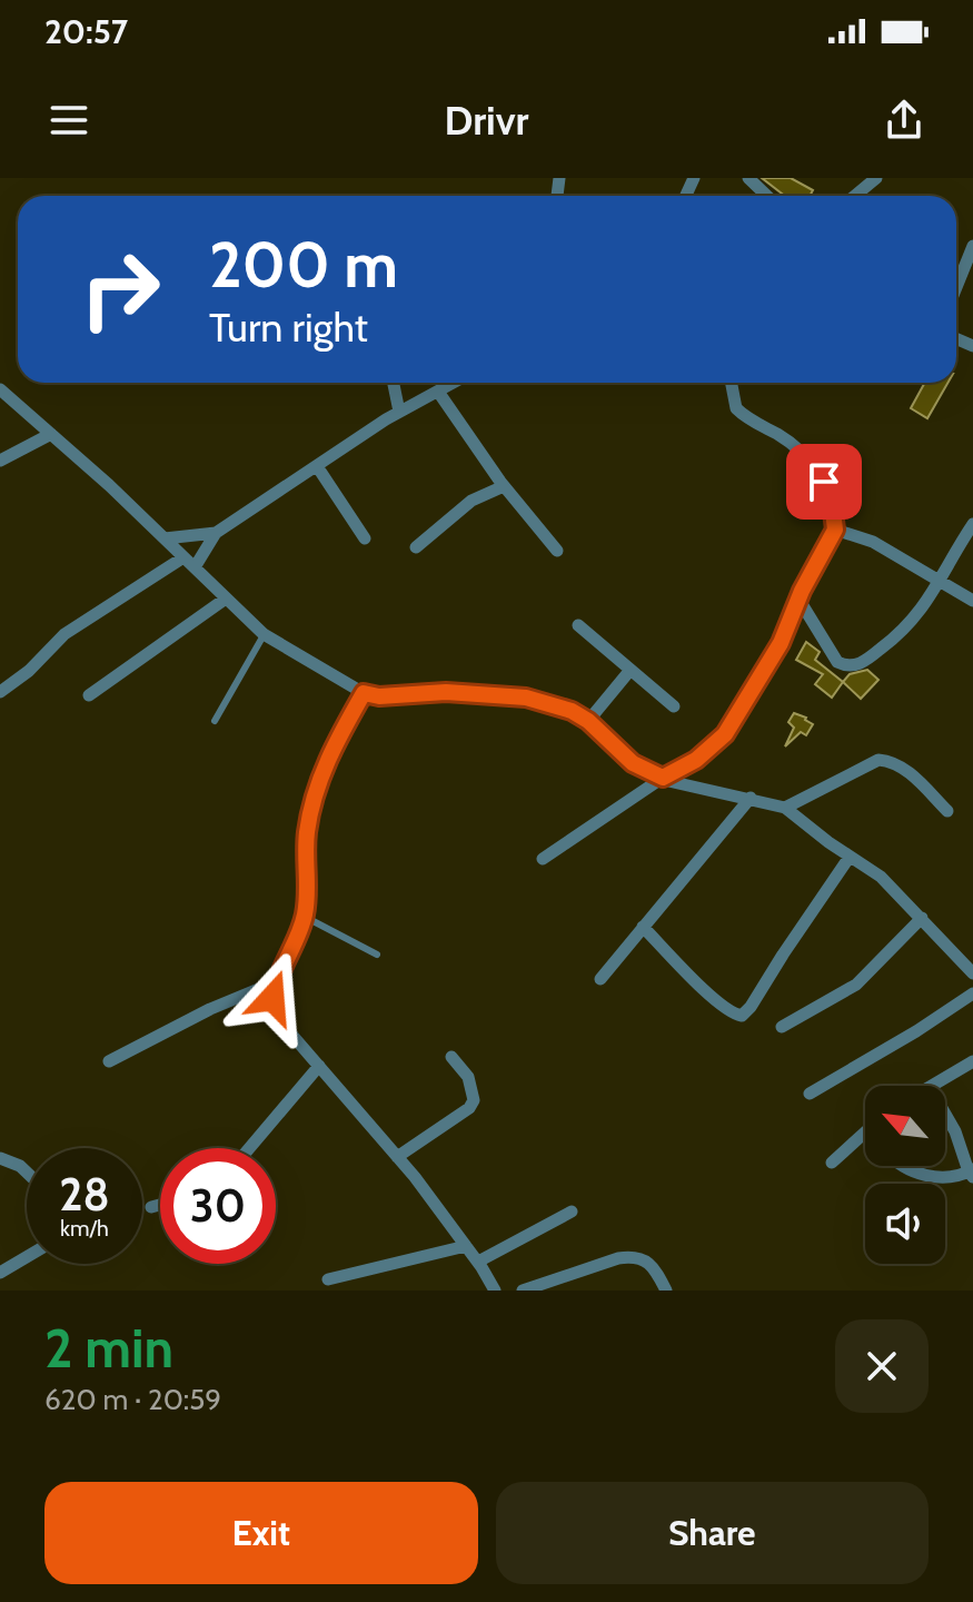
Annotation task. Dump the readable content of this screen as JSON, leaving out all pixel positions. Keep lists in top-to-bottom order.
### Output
{
  "north": "top left",
  "page": {
    "status": "20:57",
    "header": "Drivr",
    "turn": ["200 m", "Turn right"],
    "speed": "28 km/h",
    "limit": "30",
    "heading": ["2 min", "620 m · 20:59"],
    "buttons": ["Exit", "Share"]
  }
}
